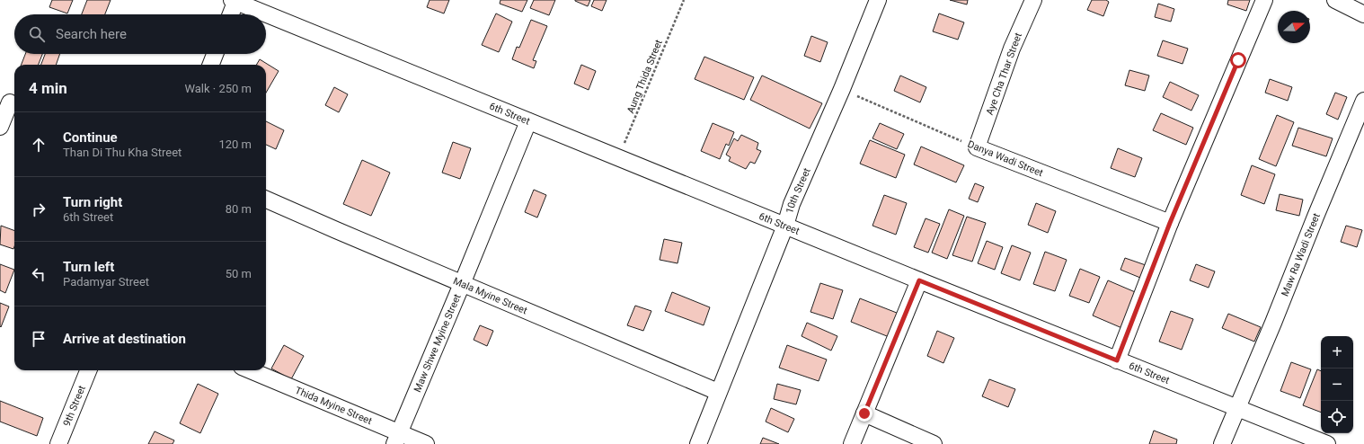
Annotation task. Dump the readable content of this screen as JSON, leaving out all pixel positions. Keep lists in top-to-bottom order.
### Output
{
  "streets": {
    "street": [
      "Aye Cha Thar Street",
      "6th Street",
      "Danya Wadi Street",
      "10th Street",
      "Maw Ra Wadi Street",
      "Mala Myine Street",
      "Maw Shwe Myine Street",
      "9th Street",
      "Thida Myine Street"
    ],
    "path": ["Aung Thida Street"]
  },
  "crossings": [
    ["Aye Cha Thar Street", "Danya Wadi Street"],
    ["Aung Thida Street", "6th Street"],
    ["6th Street", "10th Street"],
    ["6th Street", "Maw Ra Wadi Street"],
    ["6th Street", "Maw Shwe Myine Street"],
    ["Danya Wadi Street", "10th Street"],
    ["10th Street", "Mala Myine Street"],
    ["Mala Myine Street", "Maw Shwe Myine Street"],
    ["Maw Shwe Myine Street", "Thida Myine Street"]
  ],
  "north": "right",
  "page": {
    "search": "Search here",
    "heading": ["4 min", "Walk · 250 m"],
    "list": [
      ["Continue", "Than Di Thu Kha Street", "120 m"],
      ["Turn right", "6th Street", "80 m"],
      ["Turn left", "Padamyar Street", "50 m"],
      "Arrive at destination"
    ],
    "map_buttons": ["+", "−"]
  }
}
